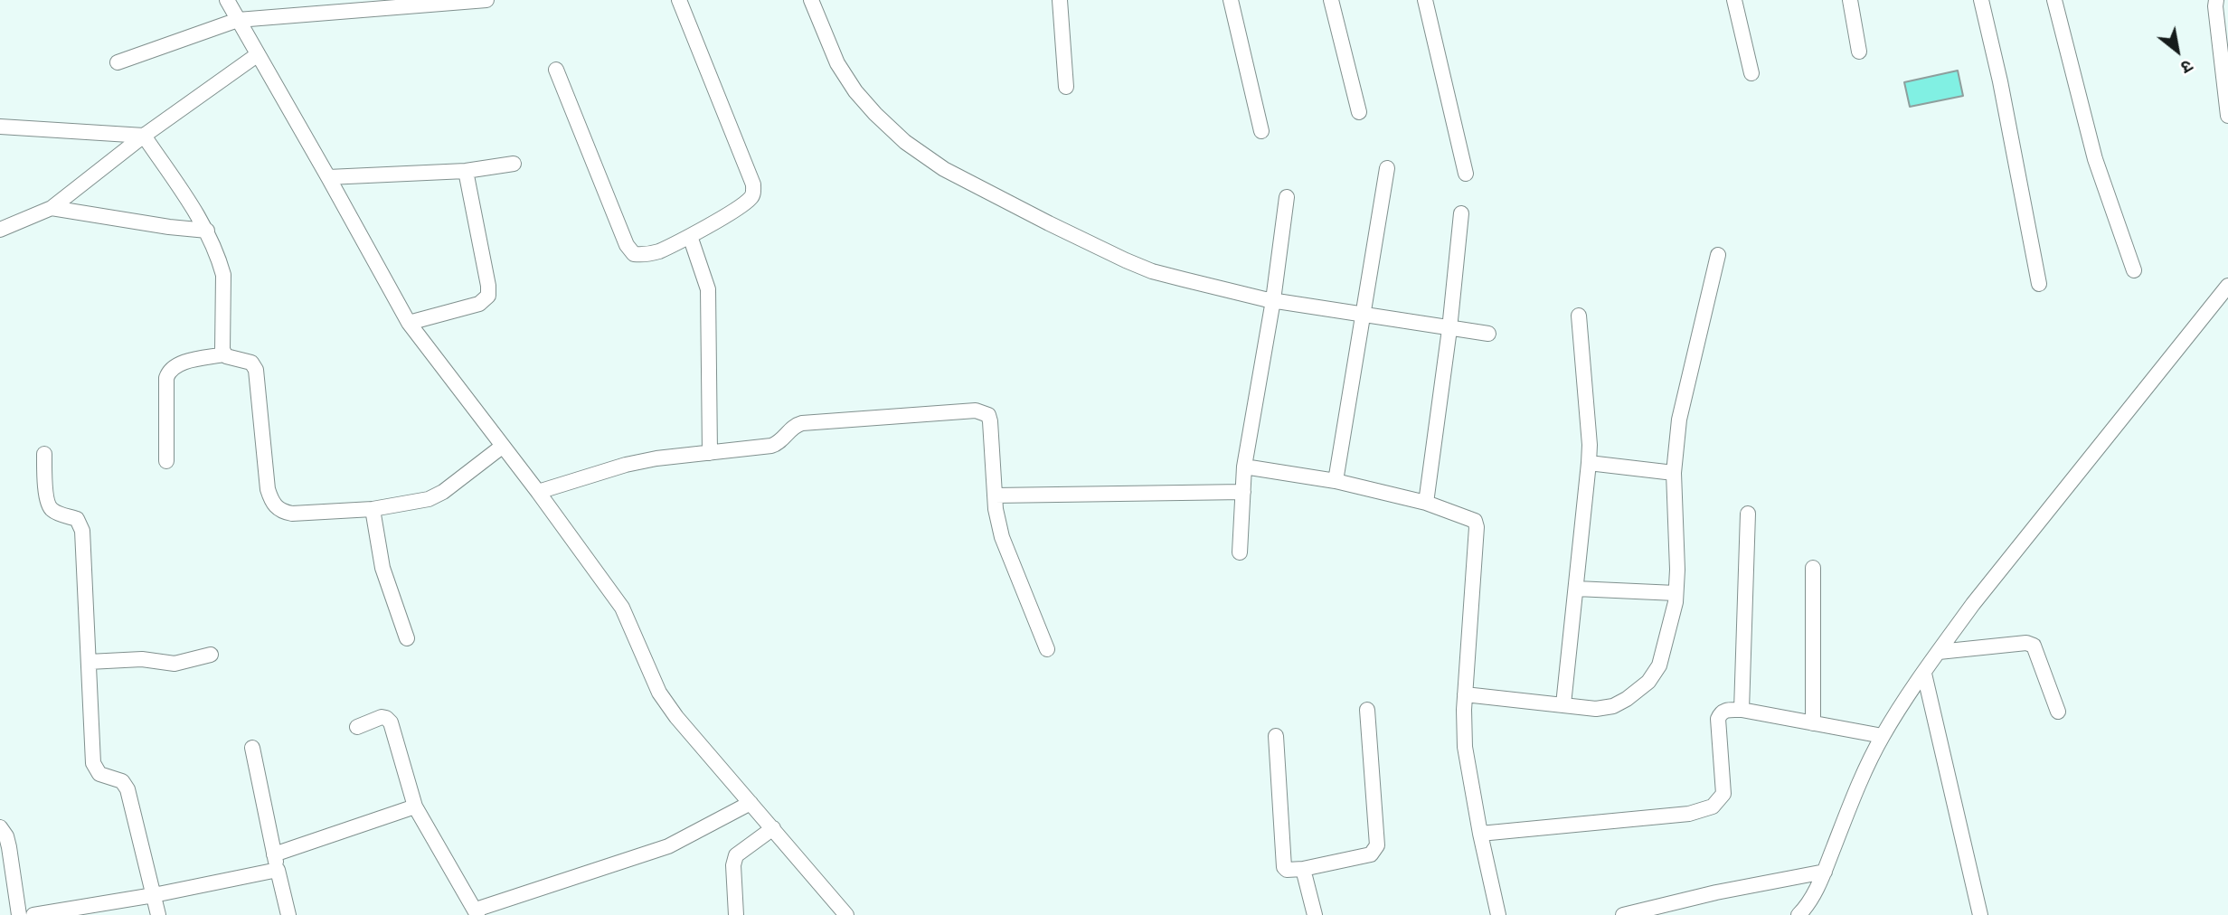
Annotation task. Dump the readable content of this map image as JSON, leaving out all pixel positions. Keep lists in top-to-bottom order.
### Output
{
  "north": "bottom right"
}
